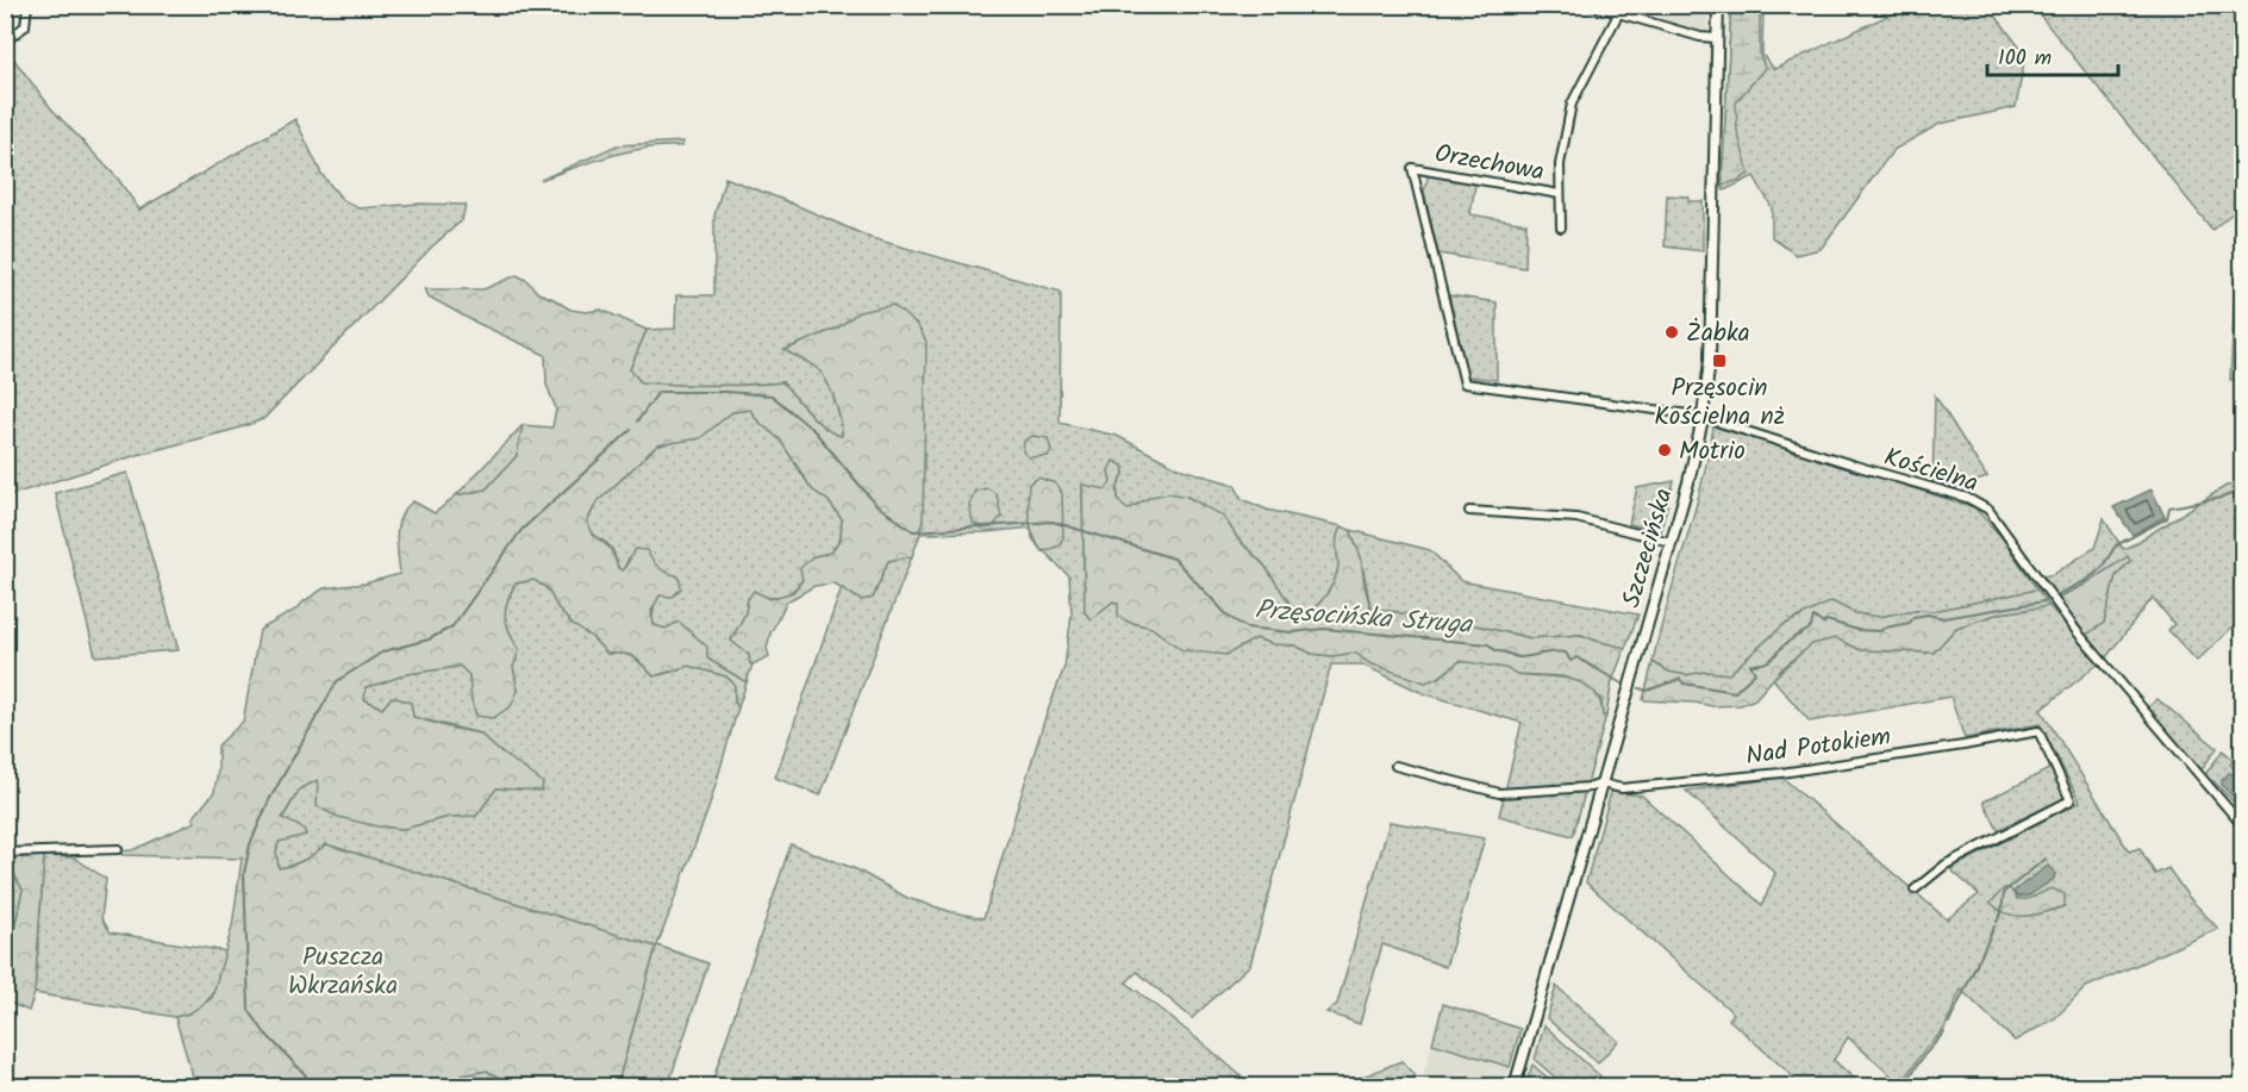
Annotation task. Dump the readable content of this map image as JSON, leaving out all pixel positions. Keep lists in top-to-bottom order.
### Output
{
  "streets": {
    "street": [
      "Orzechowa",
      "Kościelna",
      "Szczecińska",
      "Nad Potokiem"
    ]
  },
  "crossings": [
    ["Orzechowa", "Kościelna"],
    ["Kościelna", "Szczecińska"],
    ["Szczecińska", "Nad Potokiem"]
  ],
  "water": ["Przęsocińska Struga"],
  "parks": ["Puszcza Wkrzańska"],
  "places": {
    "other": ["Żabka", "Motrio"],
    "transit": ["Przęsocin Kościelna nż"]
  },
  "scale_bar": "100 m"
}
